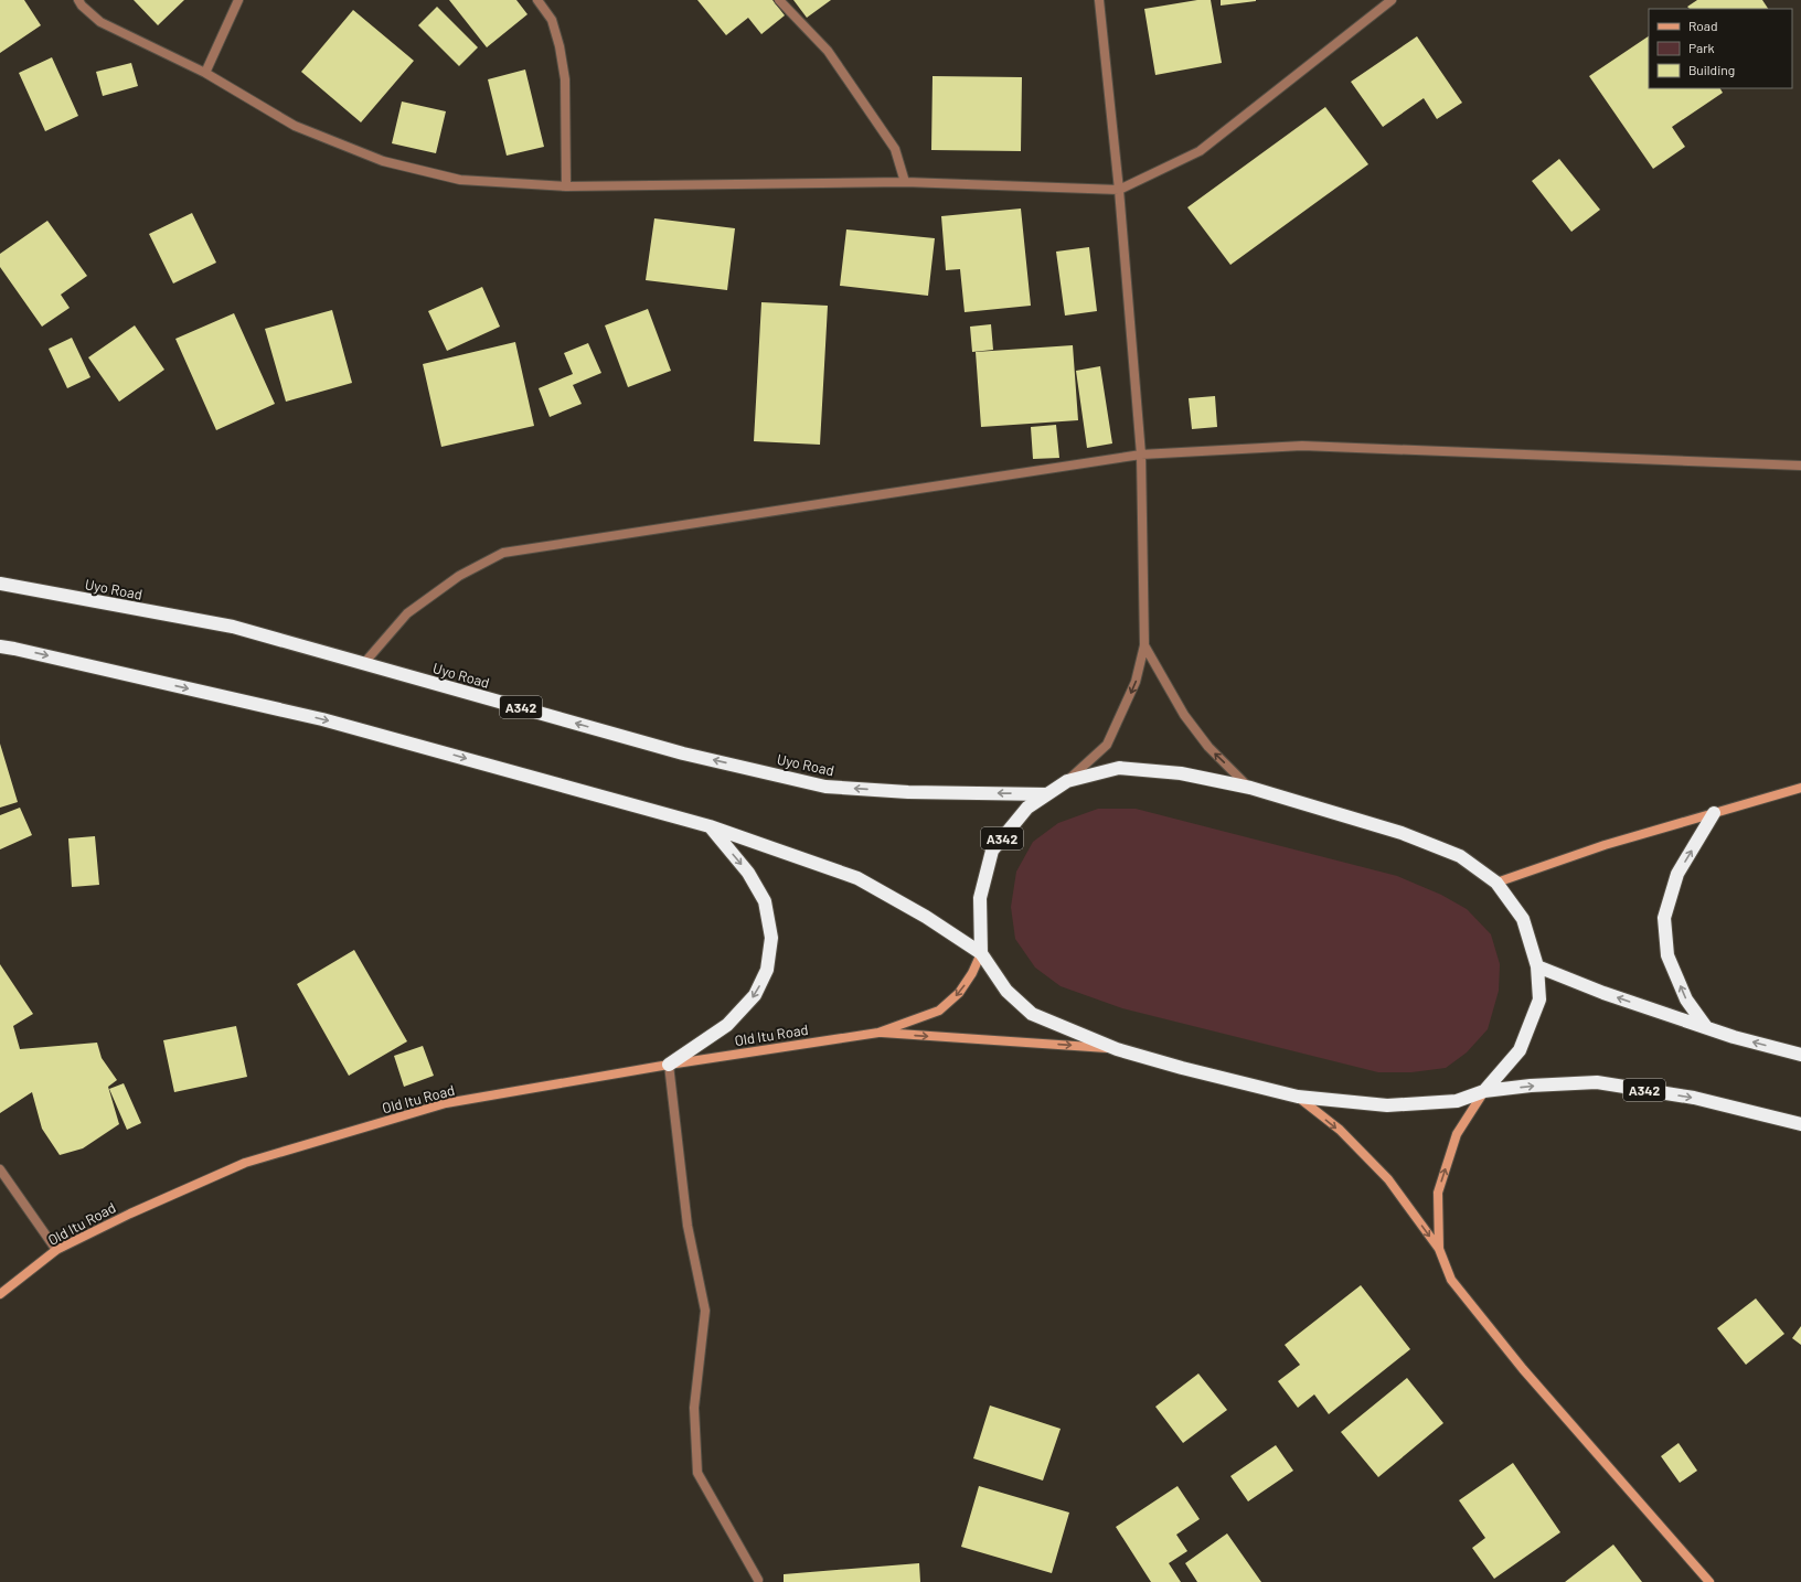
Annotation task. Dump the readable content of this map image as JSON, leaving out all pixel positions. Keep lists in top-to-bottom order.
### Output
{
  "streets": {
    "highway": ["Uyo Road", "A342"],
    "street": ["Old Itu Road"]
  },
  "crossings": [
    ["Uyo Road", "A342"]
  ],
  "legend": ["Road", "Park", "Building"]
}
